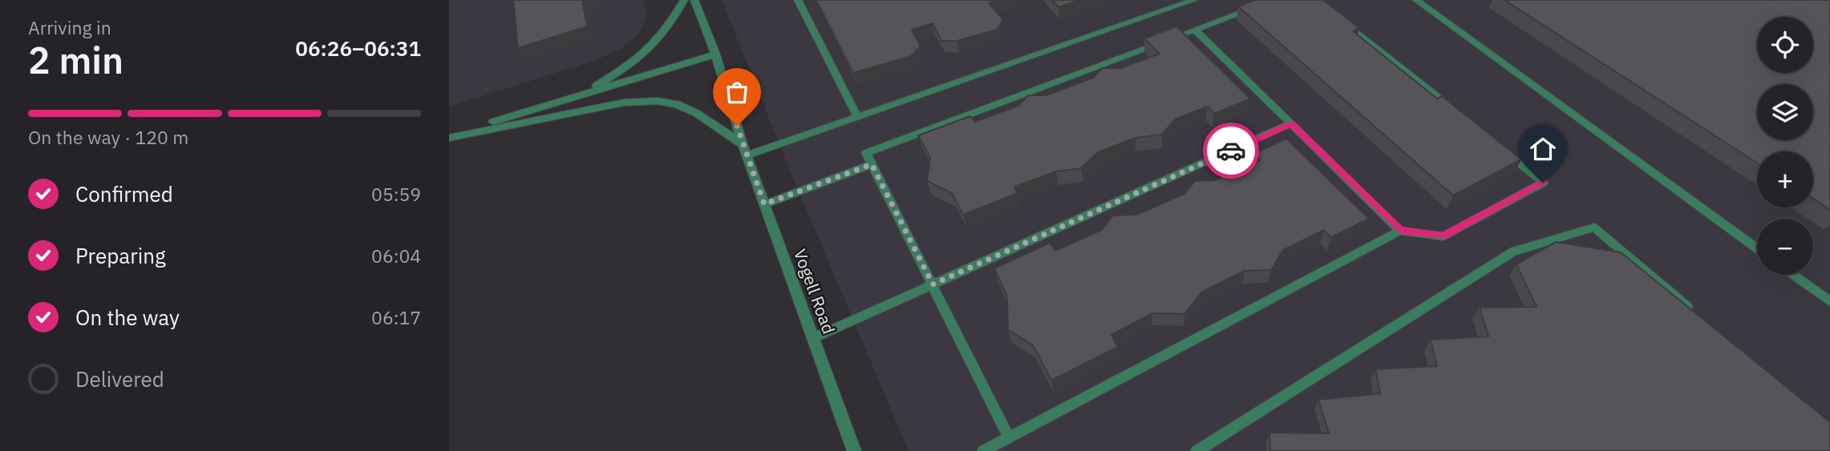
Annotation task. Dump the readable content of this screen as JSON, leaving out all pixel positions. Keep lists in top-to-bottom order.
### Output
{
  "streets": {
    "street": ["Vogell Road"]
  },
  "page": {
    "heading": ["2 min", "Arriving in", "06:26–06:31"],
    "map_buttons": ["+", "−"],
    "bar": "On the way · 120 m",
    "list": [
      ["Confirmed", "05:59"],
      ["Preparing", "06:04"],
      ["On the way", "06:17"],
      "Delivered"
    ]
  }
}
